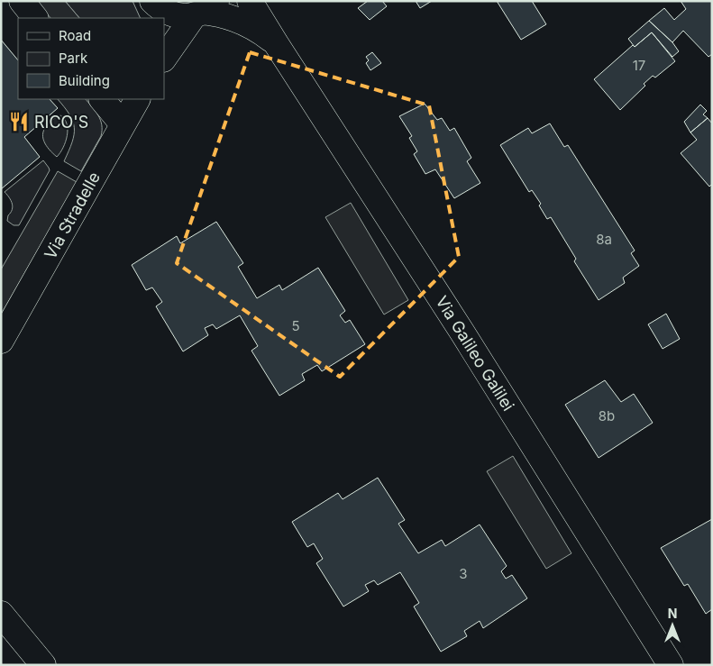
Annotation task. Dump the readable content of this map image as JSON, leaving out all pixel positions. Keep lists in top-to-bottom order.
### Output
{
  "streets": {
    "street": ["Via Stradelle", "Via Galileo Galilei"]
  },
  "places": {
    "restaurant": ["RICO'S"]
  },
  "house_numbers": [
    "17",
    "8a",
    "5",
    "8b",
    "3"
  ],
  "legend": ["Road", "Park", "Building"],
  "north": "top"
}
